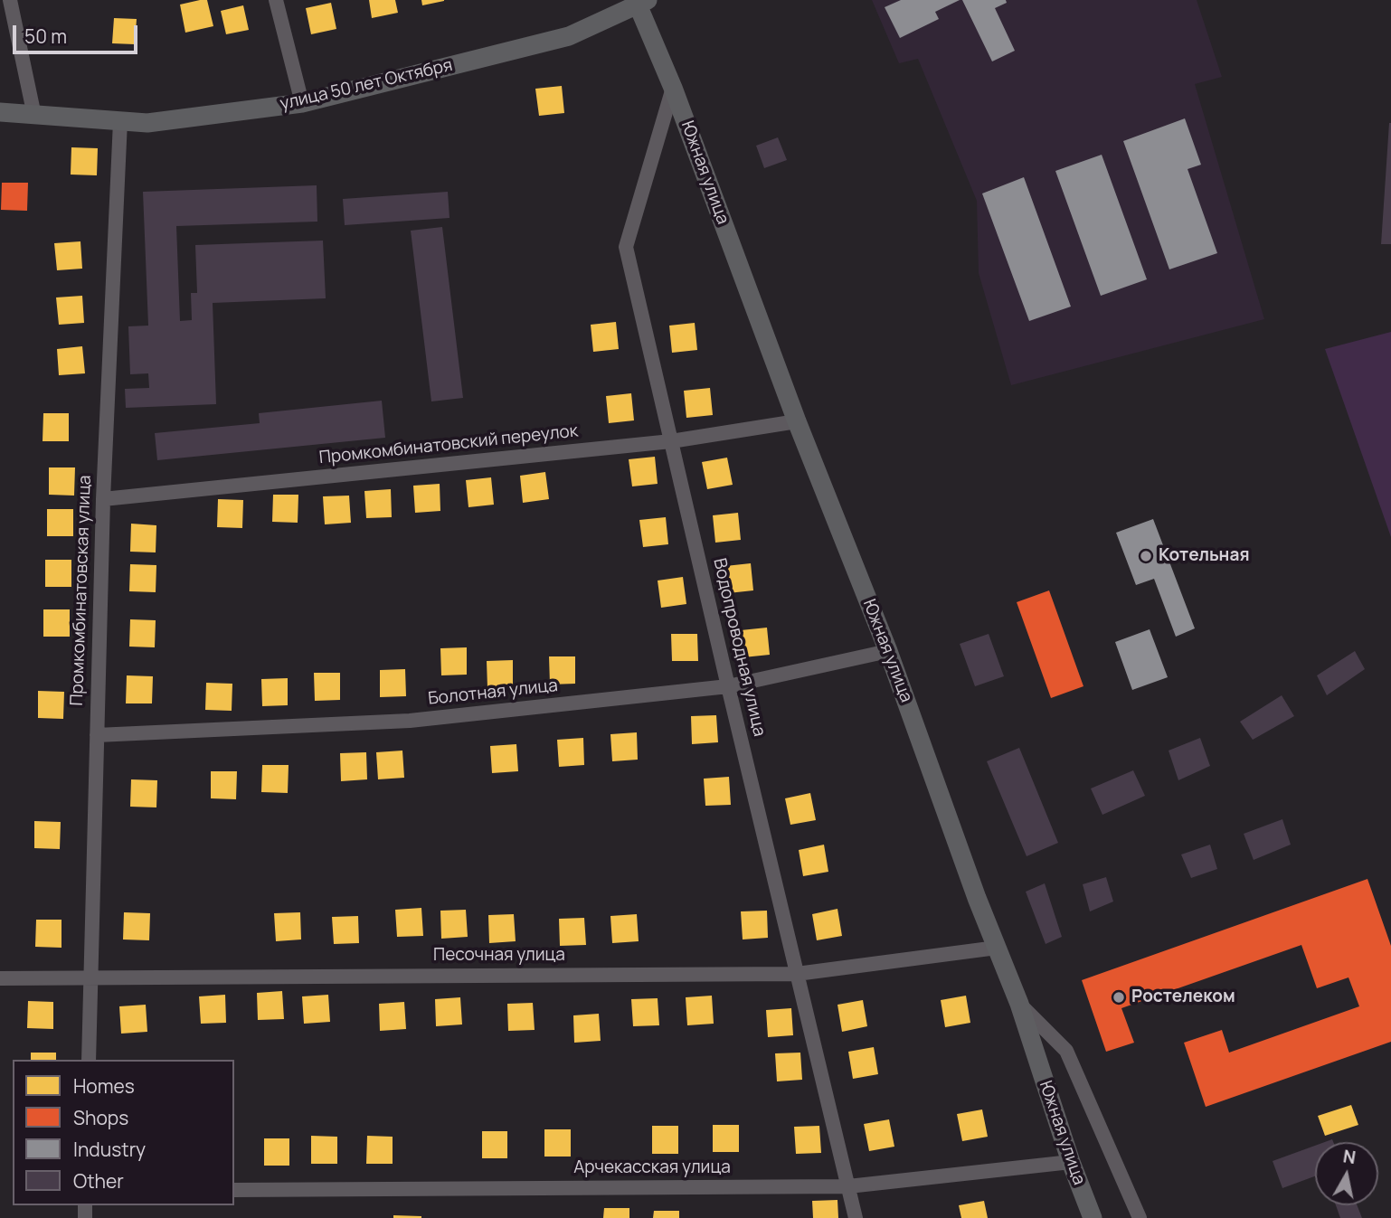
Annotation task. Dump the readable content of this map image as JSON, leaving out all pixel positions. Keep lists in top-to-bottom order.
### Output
{
  "streets": {
    "street": [
      "улица 50 лет Октября",
      "Южная улица",
      "Промкомбинатовский переулок",
      "Промкомбинатовская улица",
      "Водопроводная улица",
      "Болотная улица",
      "Песочная улица",
      "Арчекасская улица"
    ]
  },
  "crossings": [
    ["улица 50 лет Октября", "Южная улица"],
    ["улица 50 лет Октября", "Промкомбинатовская улица"],
    ["Южная улица", "Промкомбинатовский переулок"],
    ["Южная улица", "Водопроводная улица"],
    ["Южная улица", "Болотная улица"],
    ["Южная улица", "Песочная улица"],
    ["Южная улица", "Арчекасская улица"],
    ["Промкомбинатовский переулок", "Промкомбинатовская улица"],
    ["Промкомбинатовский переулок", "Водопроводная улица"],
    ["Промкомбинатовская улица", "Болотная улица"],
    ["Промкомбинатовская улица", "Песочная улица"],
    ["Водопроводная улица", "Болотная улица"],
    ["Водопроводная улица", "Песочная улица"],
    ["Водопроводная улица", "Арчекасская улица"]
  ],
  "places": ["Котельная", "Ростелеком"],
  "legend": [
    "Homes",
    "Shops",
    "Industry",
    "Other"
  ],
  "scale_bar": "50 m",
  "north": "top"
}
